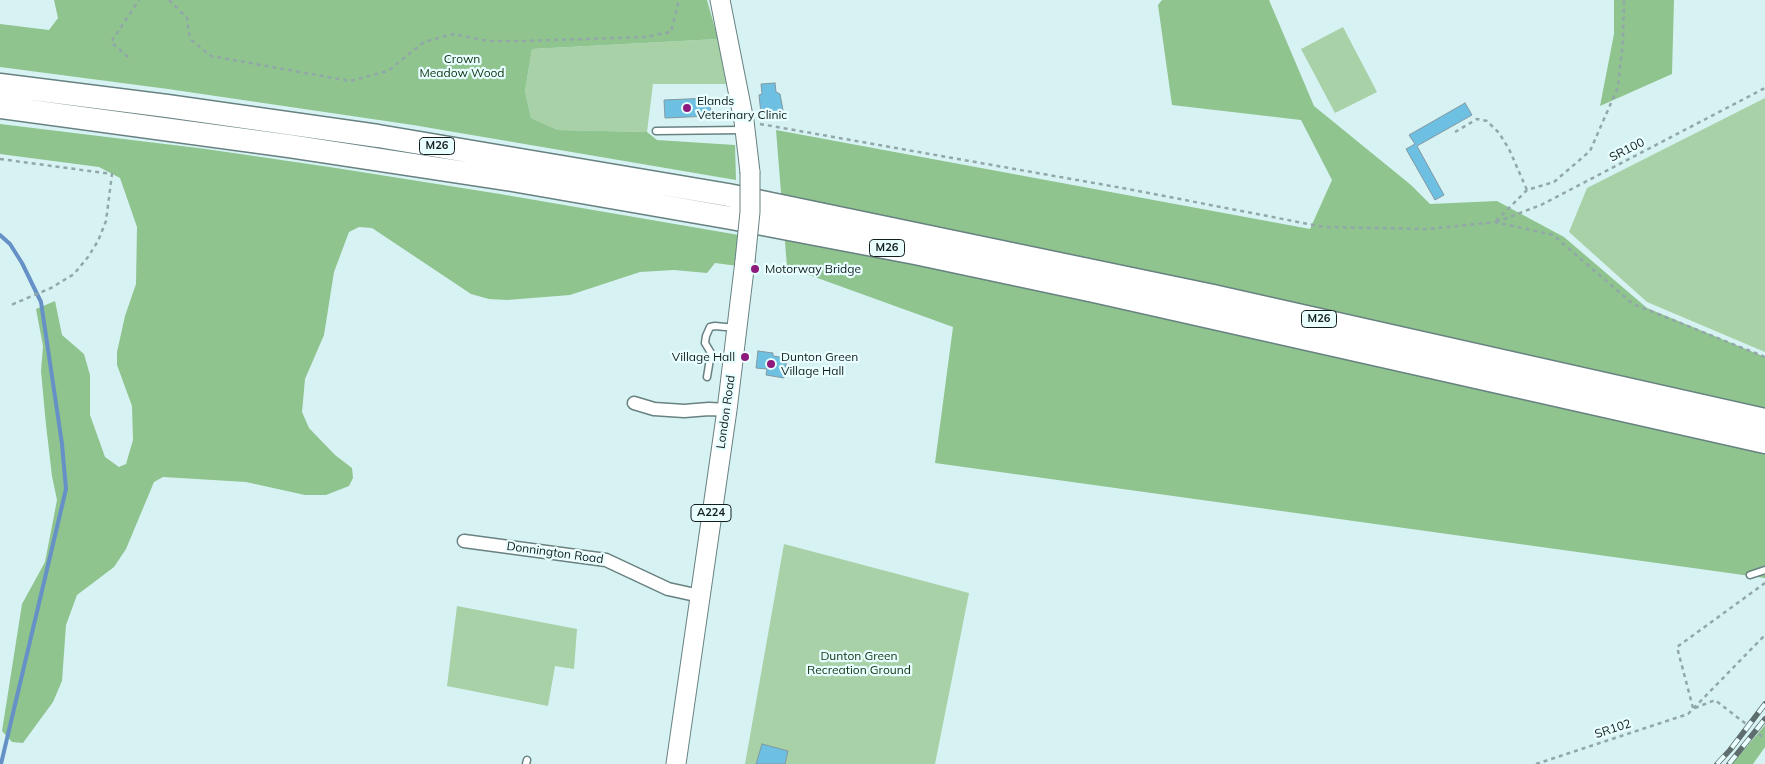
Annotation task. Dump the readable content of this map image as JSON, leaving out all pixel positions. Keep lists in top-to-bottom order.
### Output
{
  "streets": {
    "highway": ["M26"],
    "main road": ["London Road", "A224"],
    "street": ["Donnington Road"],
    "path": ["SR100", "SR102"]
  },
  "crossings": [
    ["London Road", "Donnington Road"]
  ],
  "parks": ["Crown Meadow Wood", "Dunton Green Recreation Ground"],
  "places": [
    "Elands Veterinary Clinic",
    "Motorway Bridge",
    "Village Hall",
    "Dunton Green Village Hall"
  ]
}
